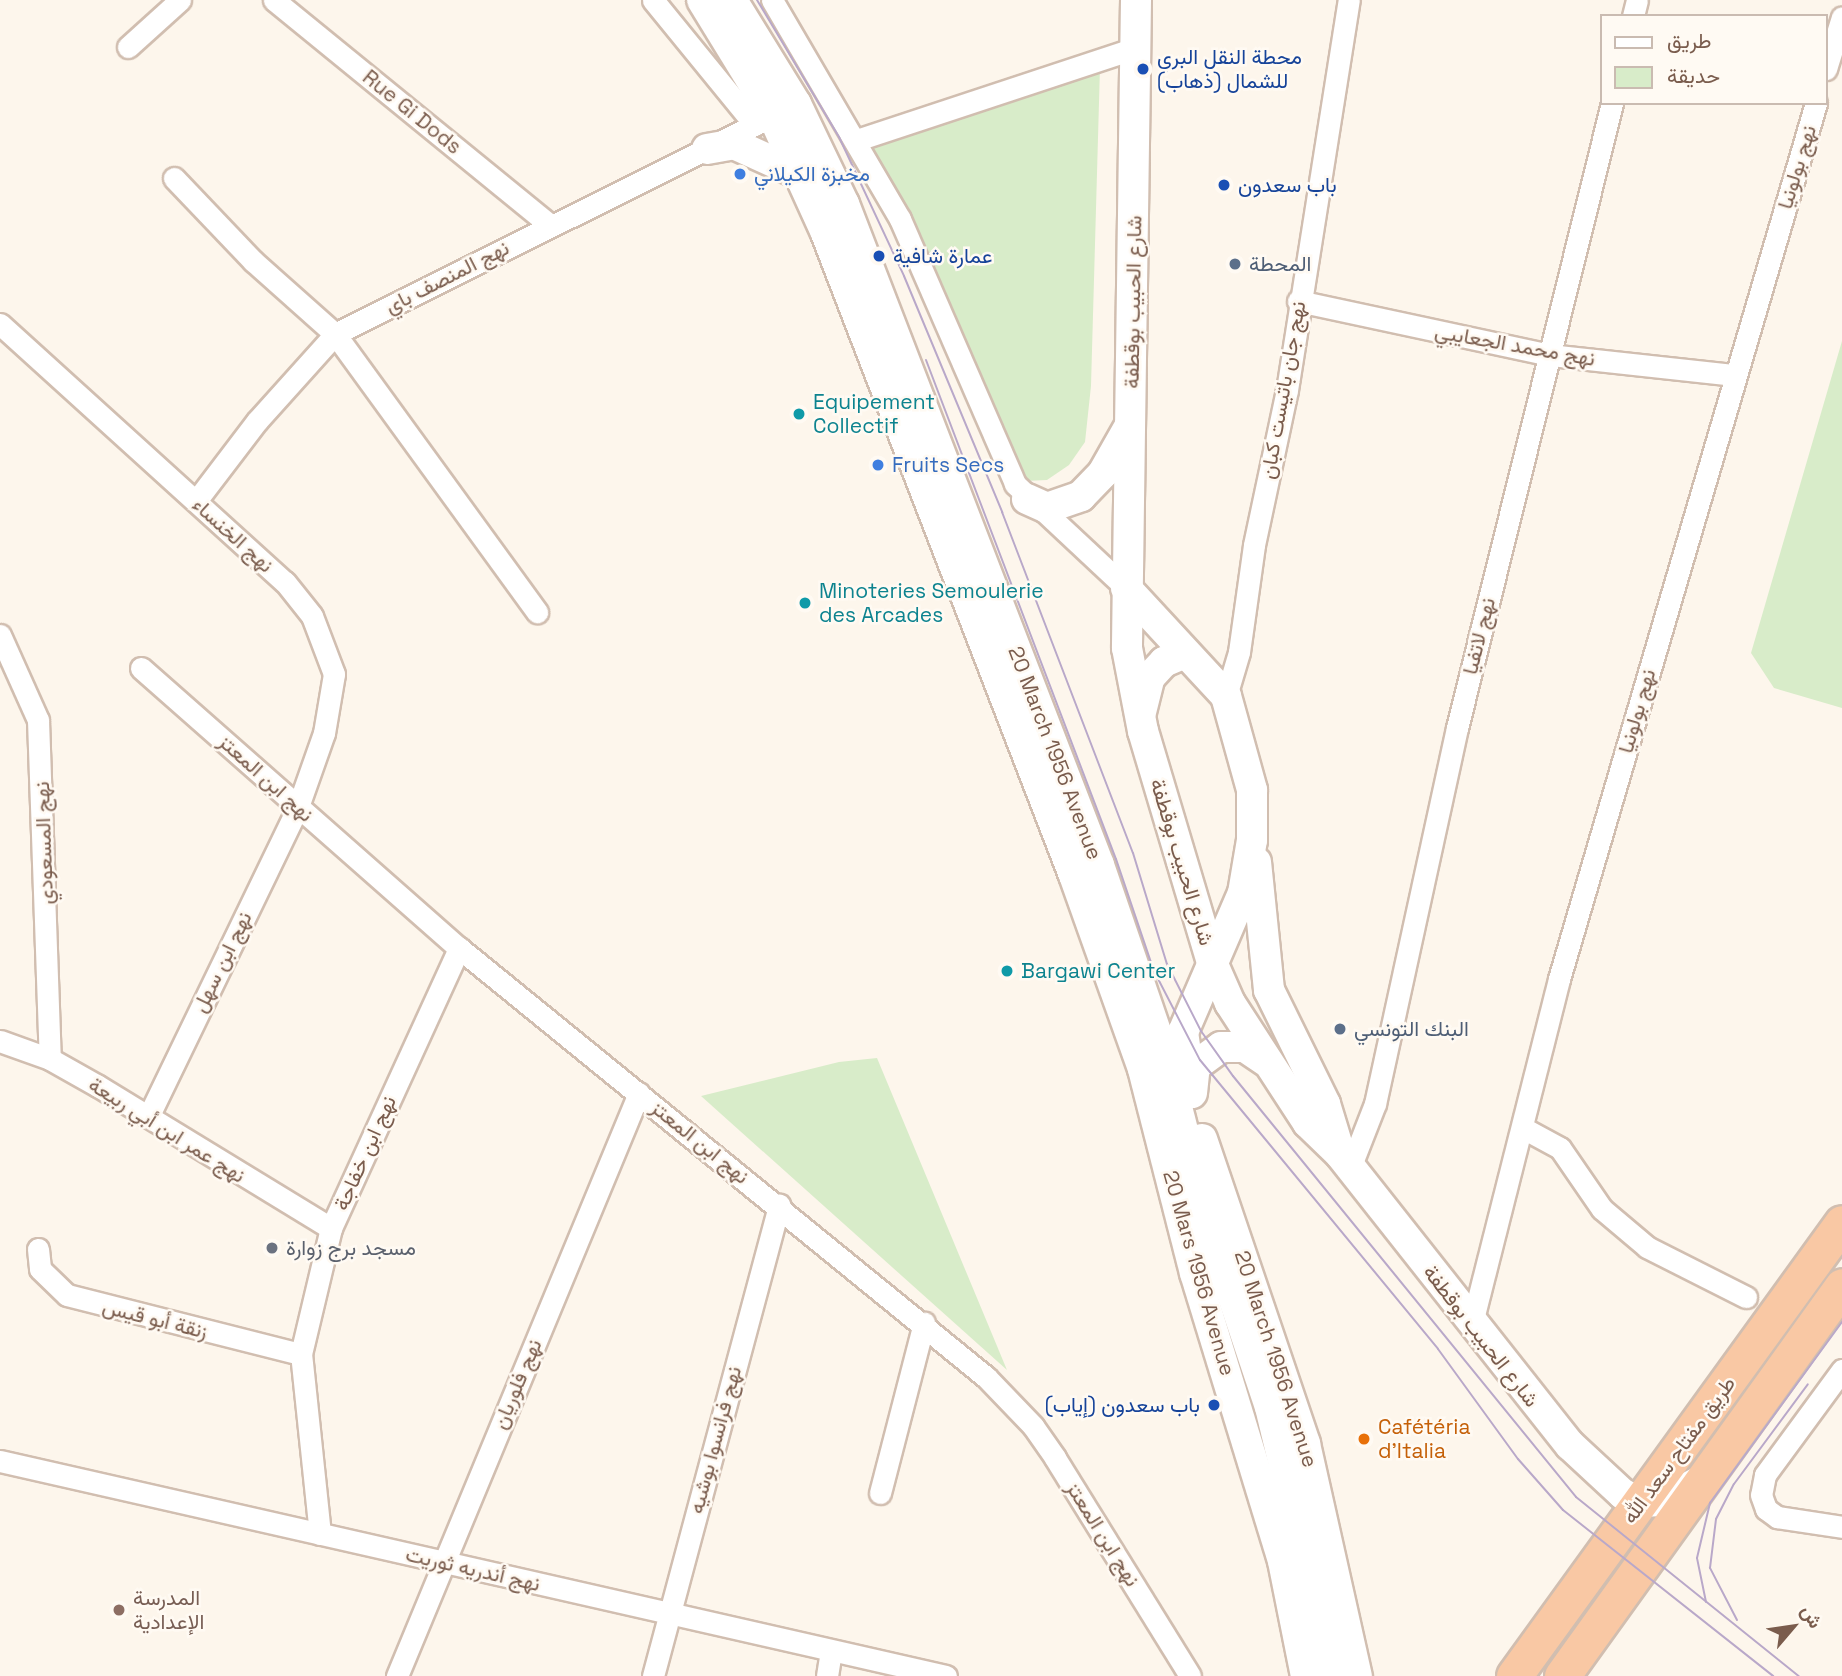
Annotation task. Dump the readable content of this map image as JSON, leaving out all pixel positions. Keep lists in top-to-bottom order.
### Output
{
  "streets": {
    "highway": ["طريق مفتاح سعد الله"],
    "main road": ["شارع الحبيب بوقطفة", "20 March 1956 Avenue", "20 Mars 1956 Avenue"],
    "street": [
      "Rue Gi Dods",
      "نهج بولونيا",
      "نهج المنصف باي",
      "نهج محمد الجعايبي",
      "نهج جان باتيست كبان",
      "نهج الخنساء",
      "نهج لاتفيا",
      "نهج ابن المعتز",
      "نهج المسعودي",
      "نهج ابن سهل",
      "نهج عمر ابن أبي ربيعة",
      "نهج ابن خفاجة",
      "زنقة أبو قيس",
      "نهج فلوريان",
      "نهج فرانسوا بوشيه",
      "نهج أندريه ثوريت"
    ]
  },
  "crossings": [
    ["Rue Gi Dods", "نهج المنصف باي"],
    ["نهج بولونيا", "شارع الحبيب بوقطفة"],
    ["نهج بولونيا", "نهج محمد الجعايبي"],
    ["نهج المنصف باي", "نهج الخنساء"],
    ["نهج المنصف باي", "20 March 1956 Avenue"],
    ["شارع الحبيب بوقطفة", "نهج لاتفيا"],
    ["شارع الحبيب بوقطفة", "طريق مفتاح سعد الله"],
    ["نهج محمد الجعايبي", "نهج جان باتيست كبان"],
    ["نهج محمد الجعايبي", "نهج لاتفيا"],
    ["نهج الخنساء", "نهج ابن المعتز"],
    ["نهج الخنساء", "نهج ابن سهل"],
    ["20 March 1956 Avenue", "20 Mars 1956 Avenue"],
    ["نهج ابن المعتز", "نهج ابن سهل"],
    ["نهج ابن المعتز", "نهج ابن خفاجة"],
    ["نهج ابن المعتز", "نهج فلوريان"],
    ["نهج ابن المعتز", "نهج فرانسوا بوشيه"],
    ["نهج المسعودي", "نهج عمر ابن أبي ربيعة"],
    ["نهج ابن سهل", "نهج عمر ابن أبي ربيعة"],
    ["نهج عمر ابن أبي ربيعة", "نهج ابن خفاجة"],
    ["نهج ابن خفاجة", "زنقة أبو قيس"],
    ["نهج ابن خفاجة", "نهج أندريه ثوريت"],
    ["نهج فلوريان", "نهج أندريه ثوريت"],
    ["نهج فرانسوا بوشيه", "نهج أندريه ثوريت"]
  ],
  "places": [
    "محطة النقل البري للشمال (ذهاب)",
    "مخبزة الكيلاني",
    "باب سعدون",
    "عمارة شافية",
    "المحطة",
    "Equipement Collectif",
    "Fruits Secs",
    "Minoteries Semoulerie des Arcades",
    "Bargawi Center",
    "البنك التونسي",
    "مسجد برج زوارة",
    "باب سعدون (إياب)",
    "Cafétéria d'Italia",
    "المدرسة الإعدادية"
  ],
  "legend": ["طريق", "حديقة"],
  "north": "top right"
}
